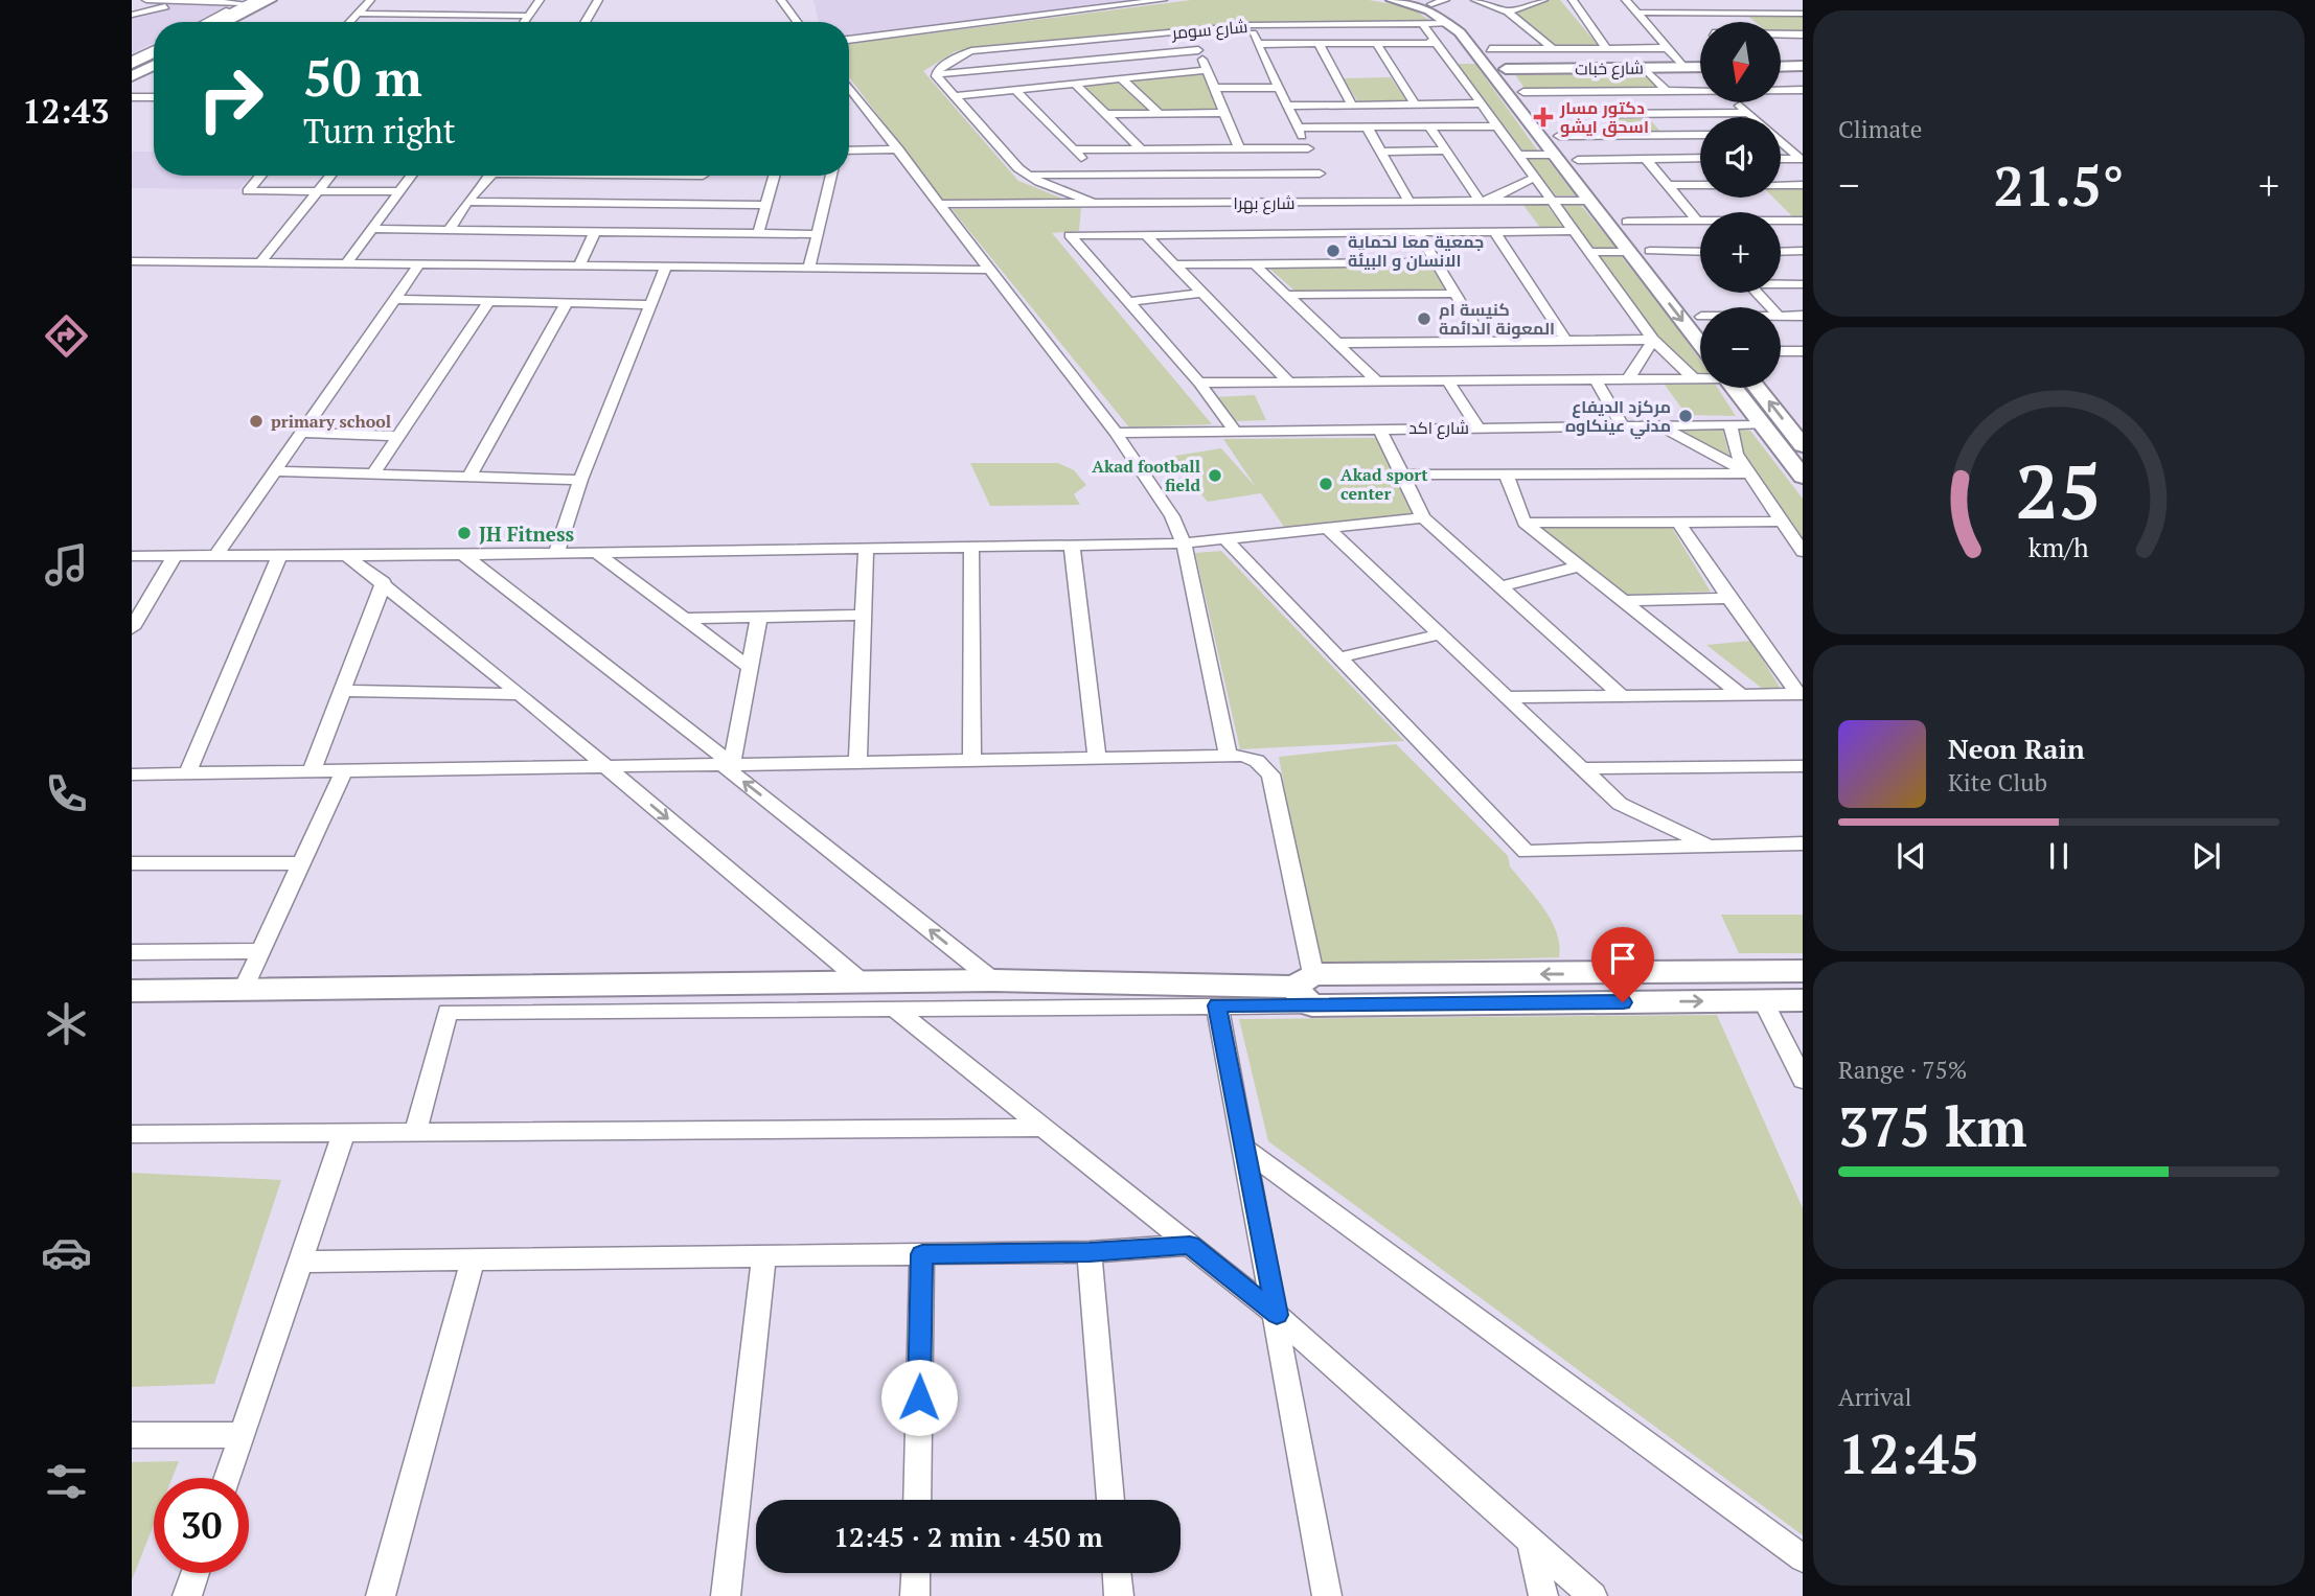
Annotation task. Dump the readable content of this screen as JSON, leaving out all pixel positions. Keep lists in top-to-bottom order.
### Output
{
  "streets": {
    "main road": ["شارع خبات"],
    "street": ["شارع سومر", "شارع بهرا", "شارع اكد"]
  },
  "places": {
    "health": ["دكتور مسار اسحق ايشو"],
    "other": [
      "جمعية معا لحماية الانسان و البيئة",
      "كنيسة ام المعونة الدائمة",
      "مرکزد الدیفاع مدني عينكاوه",
      "primary school",
      "Akad football field",
      "Akad sport center",
      "JH Fitness"
    ]
  },
  "north": "bottom",
  "page": {
    "tabs": "12:43",
    "tile": [
      "Climate",
      ["Range · 75%", "375 km"],
      ["Arrival", "12:45"]
    ],
    "map_buttons": ["+", "−"],
    "turn": ["50 m", "Turn right"],
    "heat": ["−", "21.5°", "+"],
    "song": ["Neon Rain", "Kite Club"],
    "limit": "30",
    "trip": "12:45 · 2 min · 450 m",
    "gauge": ["25", "km/h"]
  }
}
